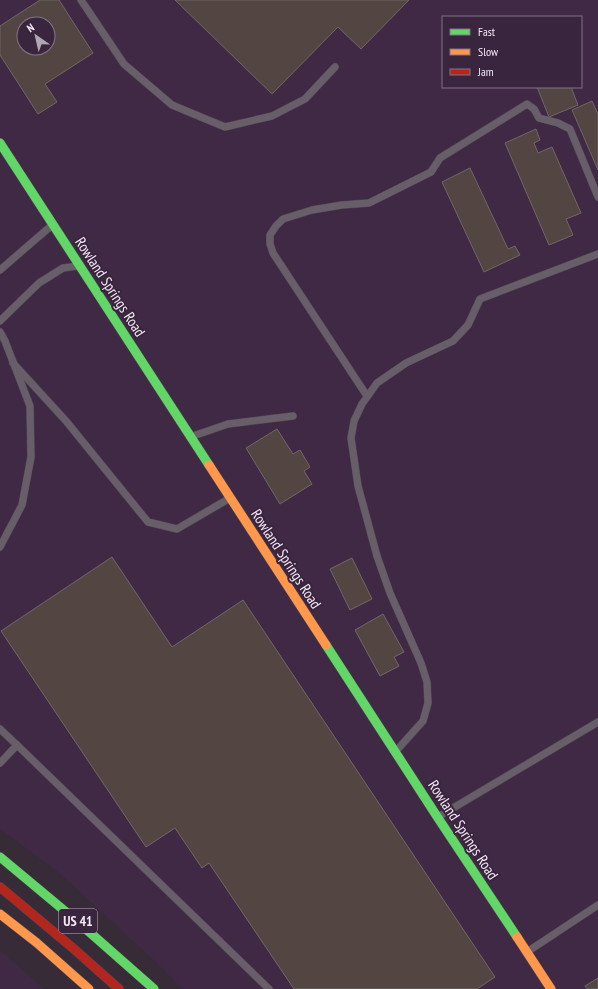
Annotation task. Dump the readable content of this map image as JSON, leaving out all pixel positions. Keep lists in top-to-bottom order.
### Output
{
  "streets": {
    "street": ["Rowland Springs Road", "US 41"]
  },
  "legend": ["Fast", "Slow", "Jam"],
  "north": "top left"
}
